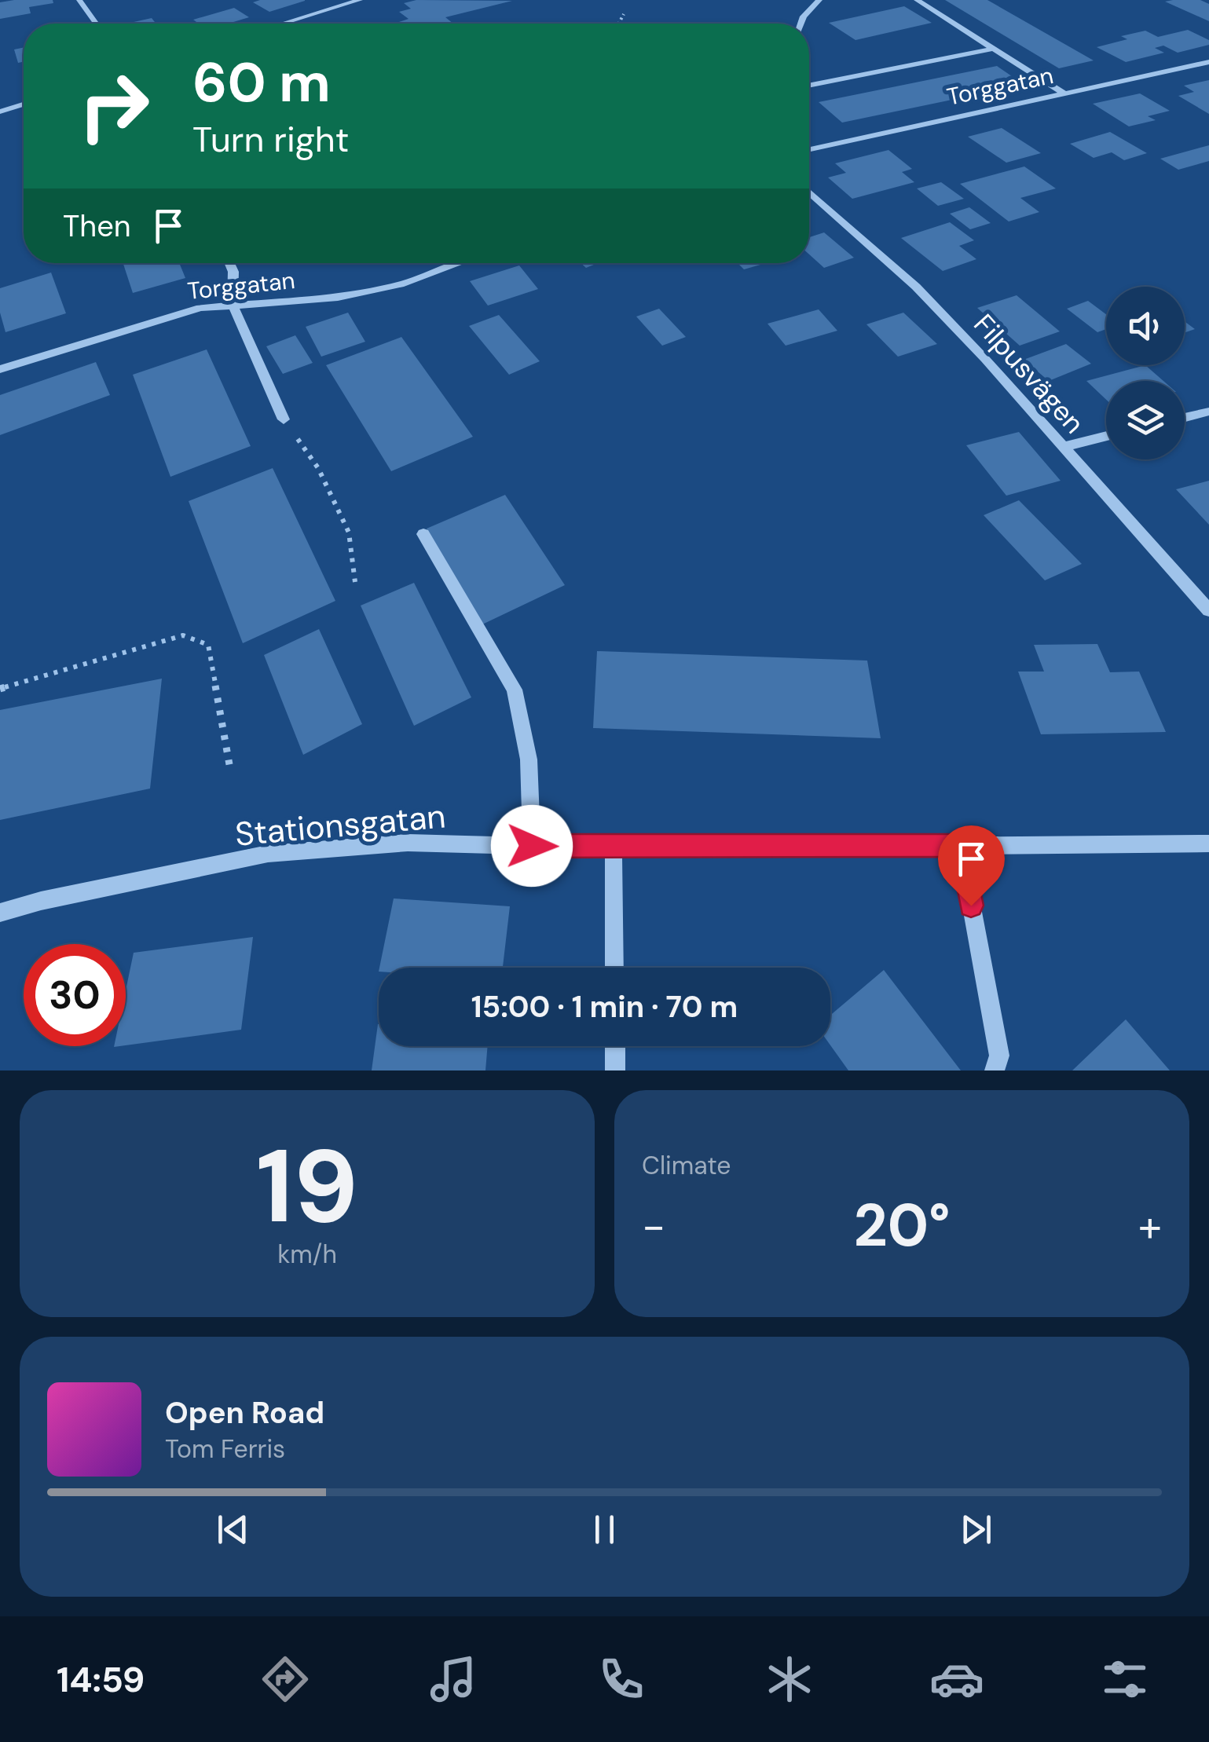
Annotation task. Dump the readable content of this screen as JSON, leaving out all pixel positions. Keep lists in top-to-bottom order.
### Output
{
  "streets": {
    "street": ["Torggatan", "Filpusvägen", "Stationsgatan"]
  },
  "page": {
    "turn": ["60 m", "Turn right"],
    "then": "Then",
    "limit": "30",
    "trip": "15:00 · 1 min · 70 m",
    "tile": [
      ["19", "km/h"],
      "Climate"
    ],
    "heat": ["−", "20°", "+"],
    "song": ["Open Road", "Tom Ferris"],
    "tabs": "14:59"
  }
}
